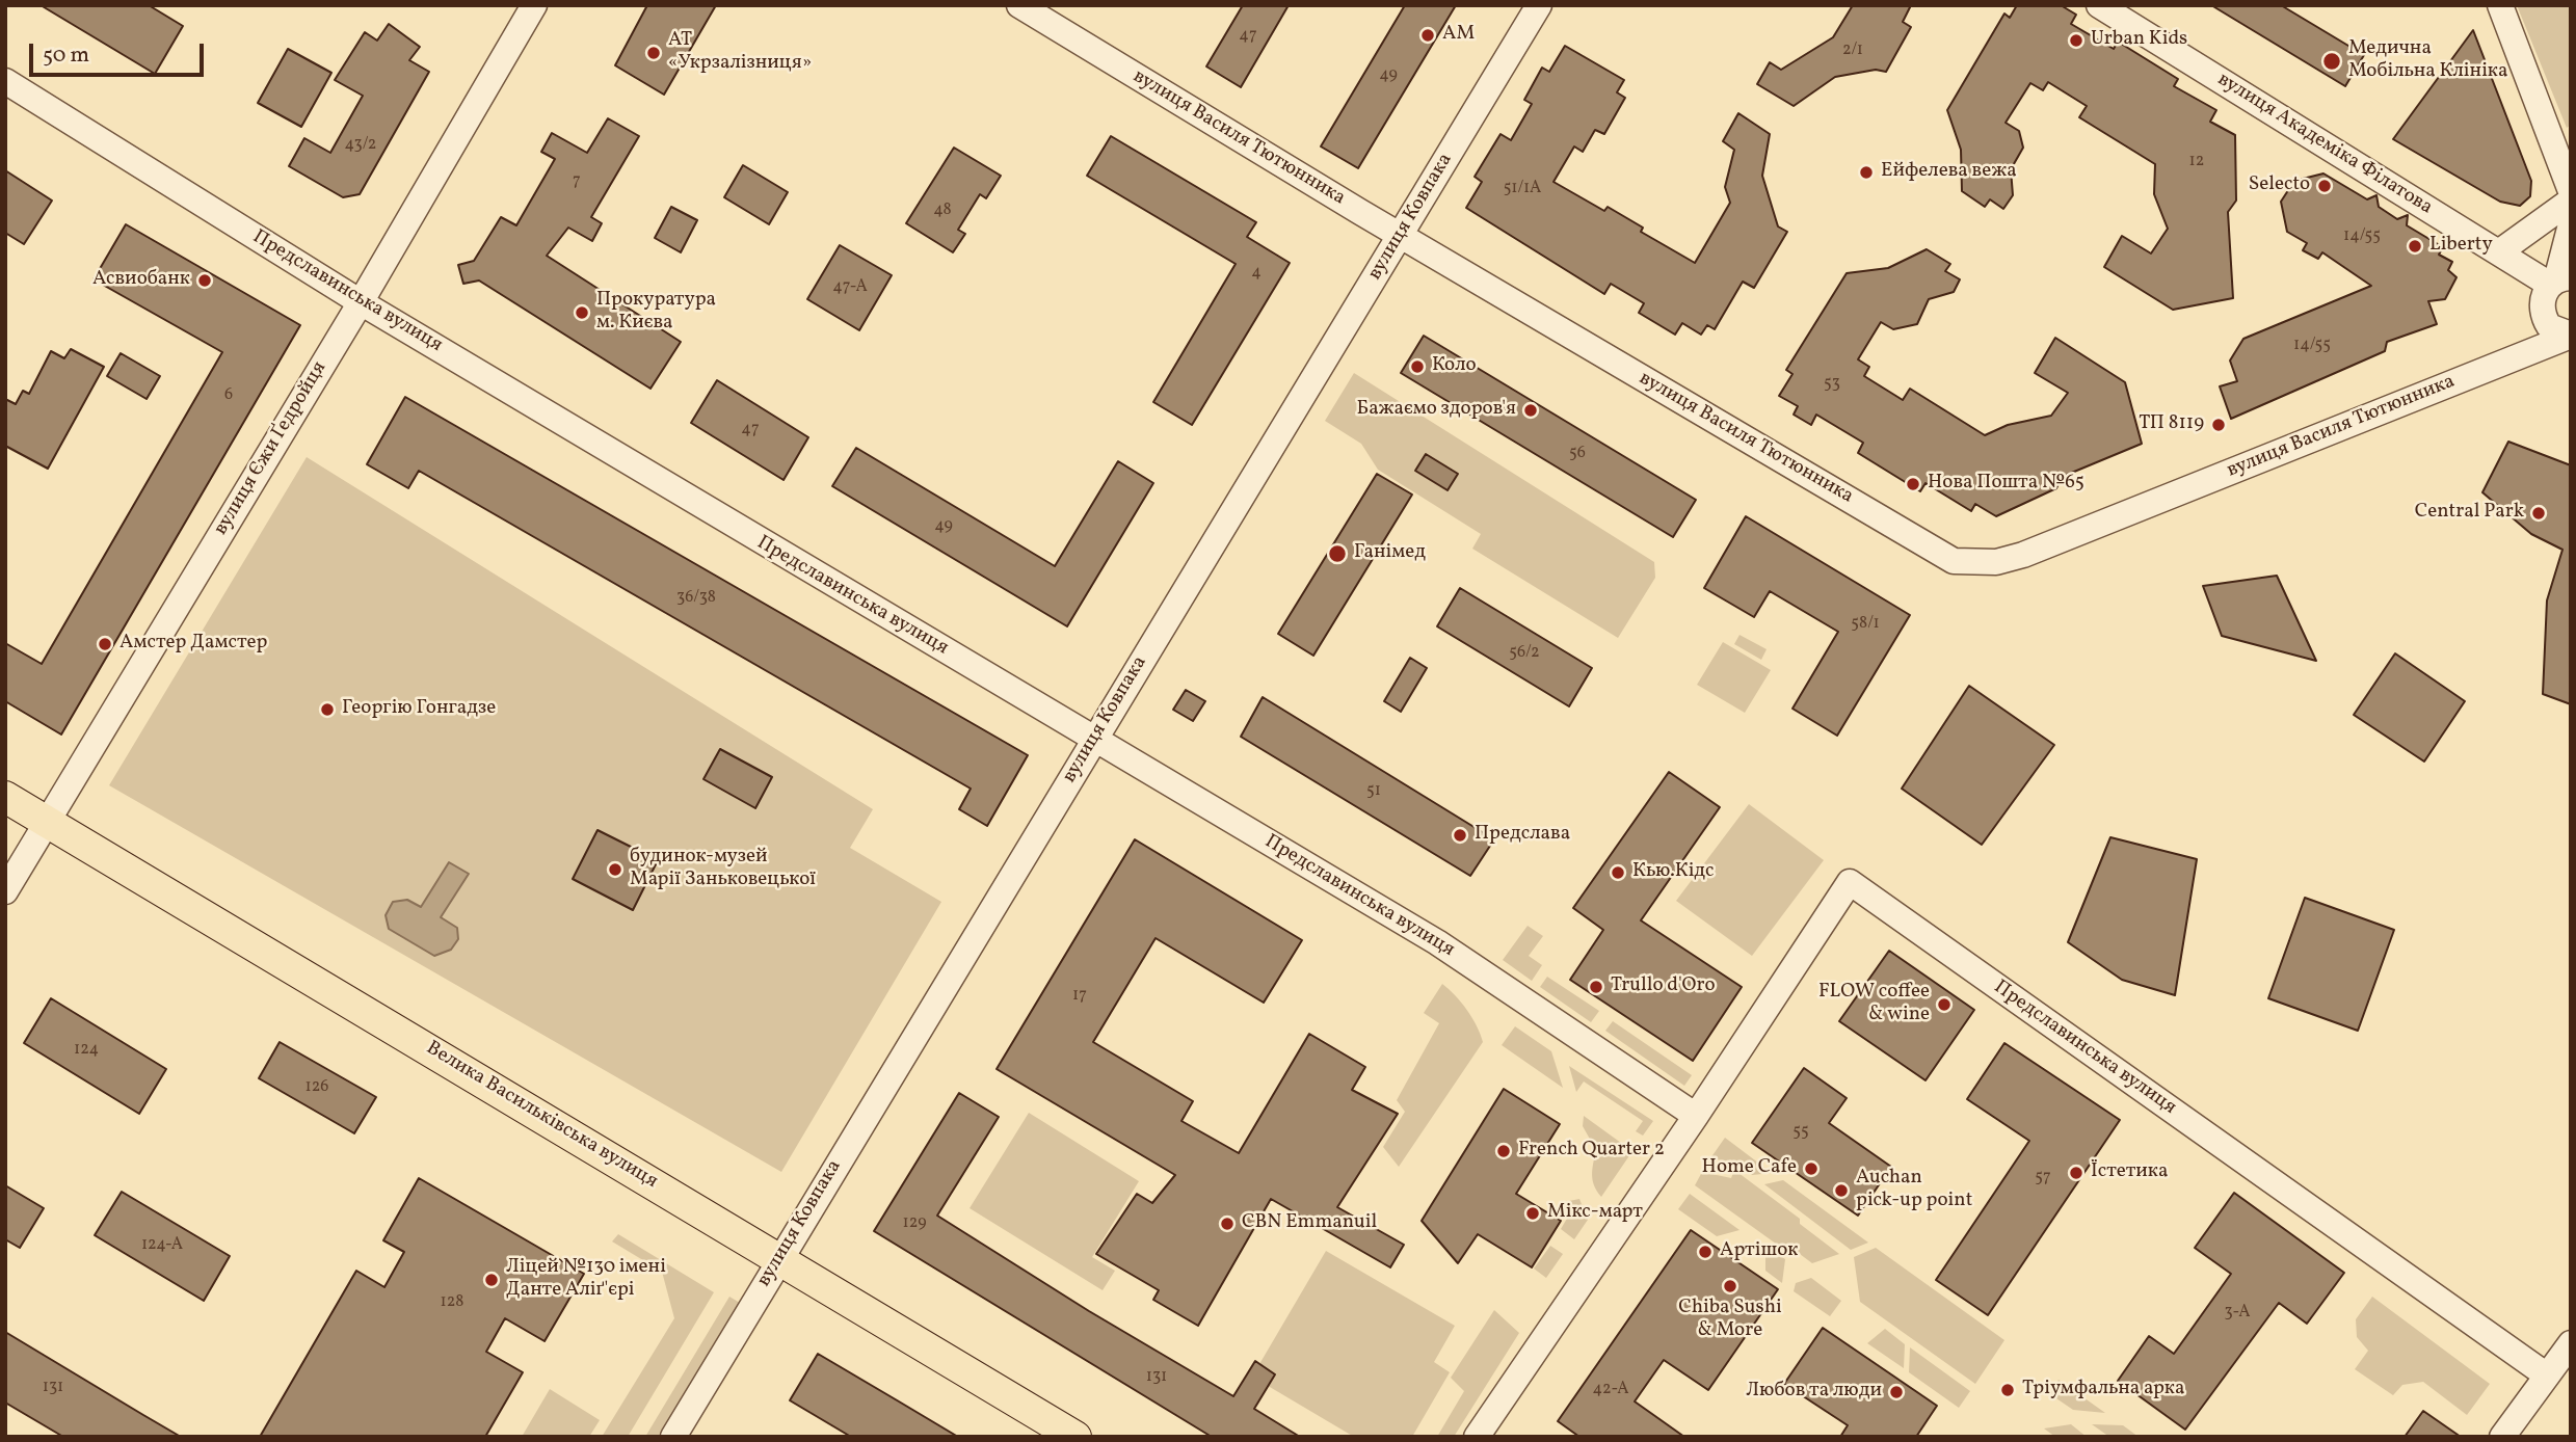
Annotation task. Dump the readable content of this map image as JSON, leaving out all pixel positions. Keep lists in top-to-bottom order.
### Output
{
  "streets": {
    "main road": ["Велика Васильківська вулиця"],
    "street": [
      "вулиця Василя Тютюнника",
      "вулиця Академіка Філатова",
      "вулиця Ковпака",
      "Предславинська вулиця",
      "вулиця Єжи Ґедройця"
    ]
  },
  "crossings": [
    ["вулиця Василя Тютюнника", "вулиця Ковпака"],
    ["вулиця Ковпака", "Предславинська вулиця"],
    ["вулиця Ковпака", "Велика Васильківська вулиця"],
    ["Предславинська вулиця", "вулиця Єжи Ґедройця"],
    ["вулиця Єжи Ґедройця", "Велика Васильківська вулиця"]
  ],
  "places": [
    "AM",
    "Urban Kids",
    "АТ «Укрзалізниця»",
    "Медична Мобільна Клініка",
    "Ейфелева вежа",
    "Selecto",
    "Liberty",
    "Асвиобанк",
    "Прокуратура м. Києва",
    "Коло",
    "Бажаємо здоров'я",
    "ТП 8119",
    "Нова Пошта №65",
    "Central Park",
    "Ганімед",
    "Амстер Дамстер",
    "Георгію Гонгадзе",
    "Предслава",
    "будинок-музей Марії Заньковецької",
    "Кью.Кідс",
    "Trullo d'Oro",
    "FLOW coffee & wine",
    "French Quarter 2",
    "Home Cafe",
    "Їстетика",
    "Auchan pick-up point",
    "Мікс-март",
    "CBN Emmanuil",
    "Артішок",
    "Ліцей №130 імені Данте Аліґ'єрі",
    "Chiba Sushi & More",
    "Тріумфальна арка",
    "Любов та люди"
  ],
  "house_numbers": [
    "47",
    "2/1",
    "49",
    "43/2",
    "12",
    "7",
    "51/1А",
    "48",
    "14/55",
    "4",
    "47-А",
    "14/55",
    "53",
    "6",
    "47",
    "56",
    "49",
    "36/38",
    "58/1",
    "56/2",
    "51",
    "17",
    "124",
    "126",
    "55",
    "57",
    "129",
    "124-А",
    "128",
    "3-А",
    "131",
    "131",
    "42-А"
  ],
  "scale_bar": "50 m"
}
